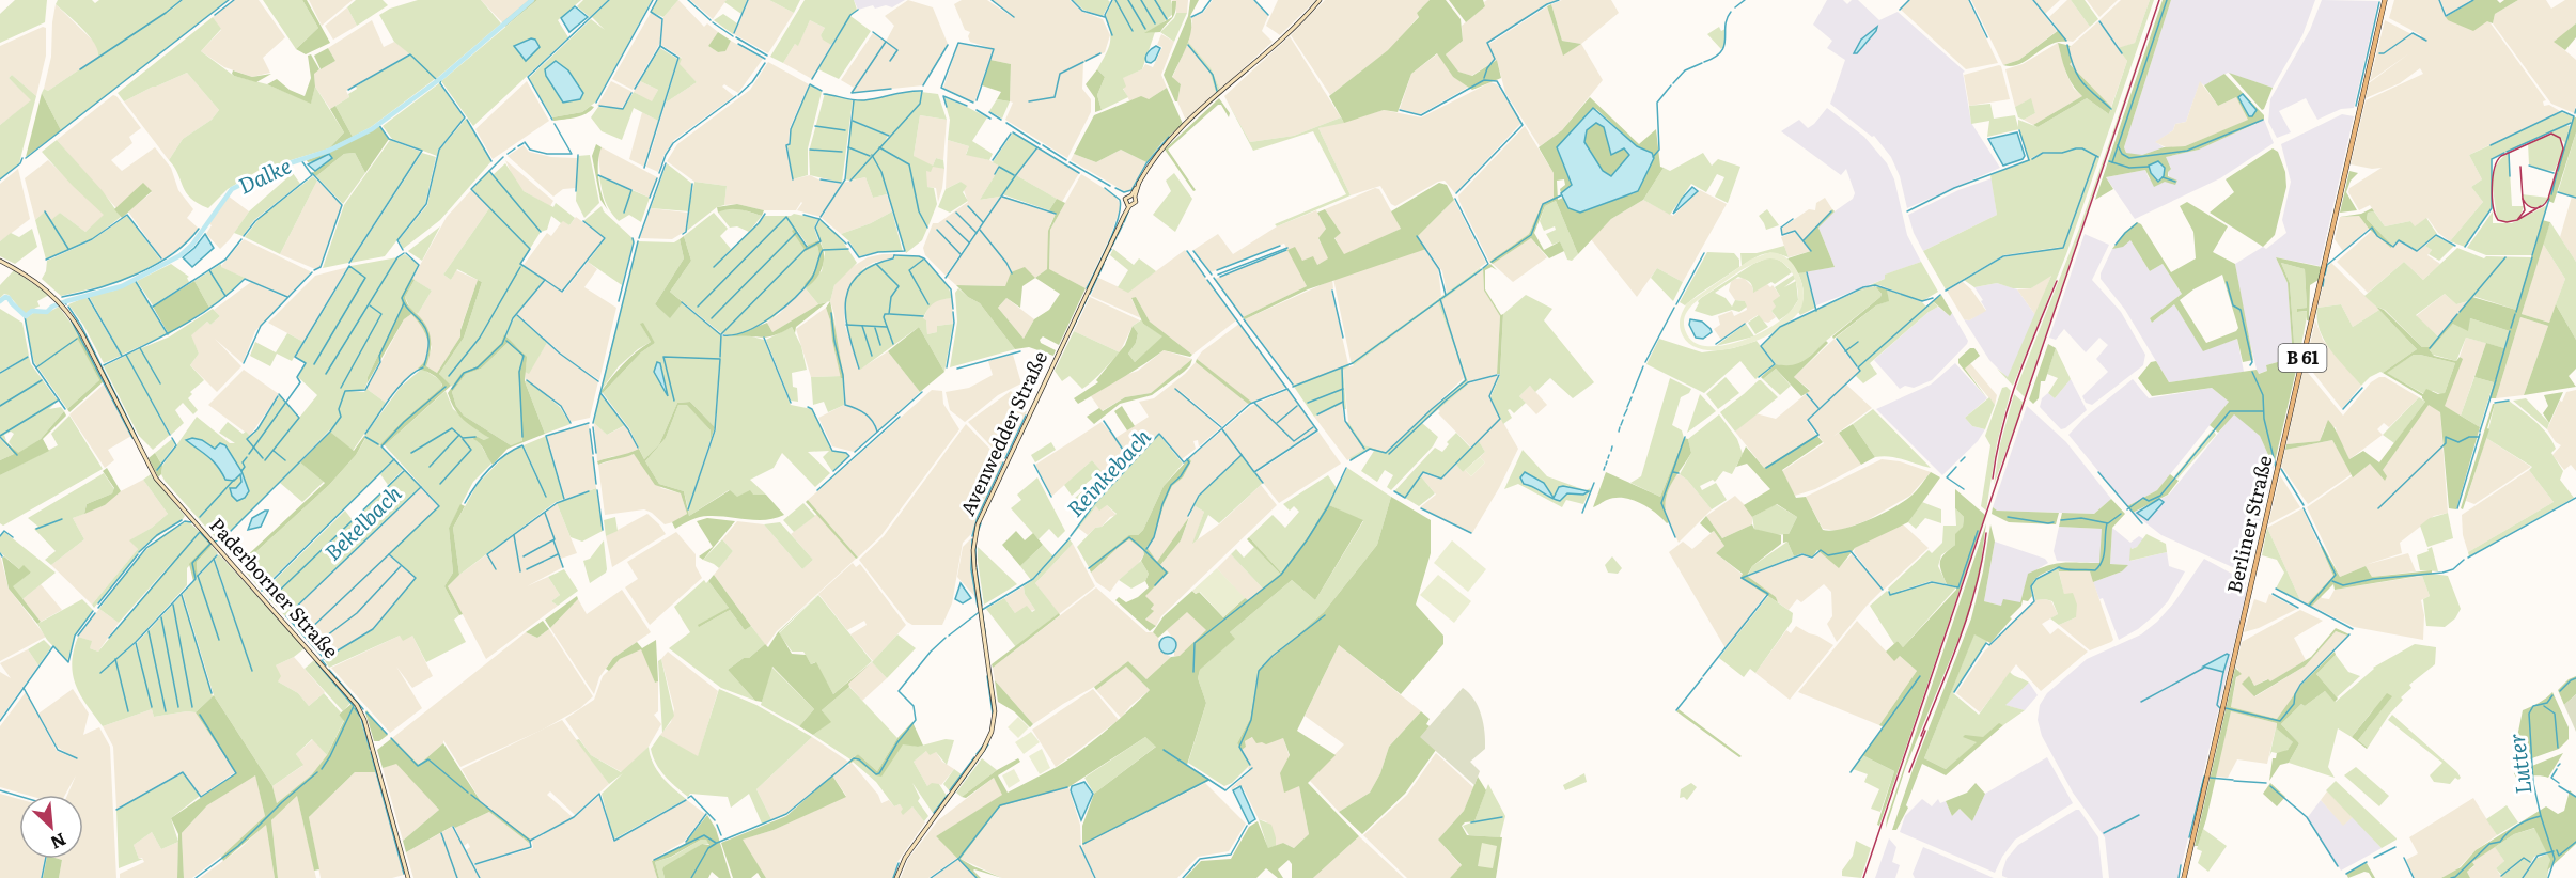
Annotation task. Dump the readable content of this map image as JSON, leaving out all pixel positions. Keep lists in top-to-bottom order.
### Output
{
  "streets": {
    "main road": [
      "B 61",
      "Avenwedder Straße",
      "Berliner Straße",
      "Paderborner Straße"
    ]
  },
  "water": [
    "Dalke",
    "Reinkebach",
    "Bekelbach",
    "Lutter"
  ],
  "north": "bottom right"
}
